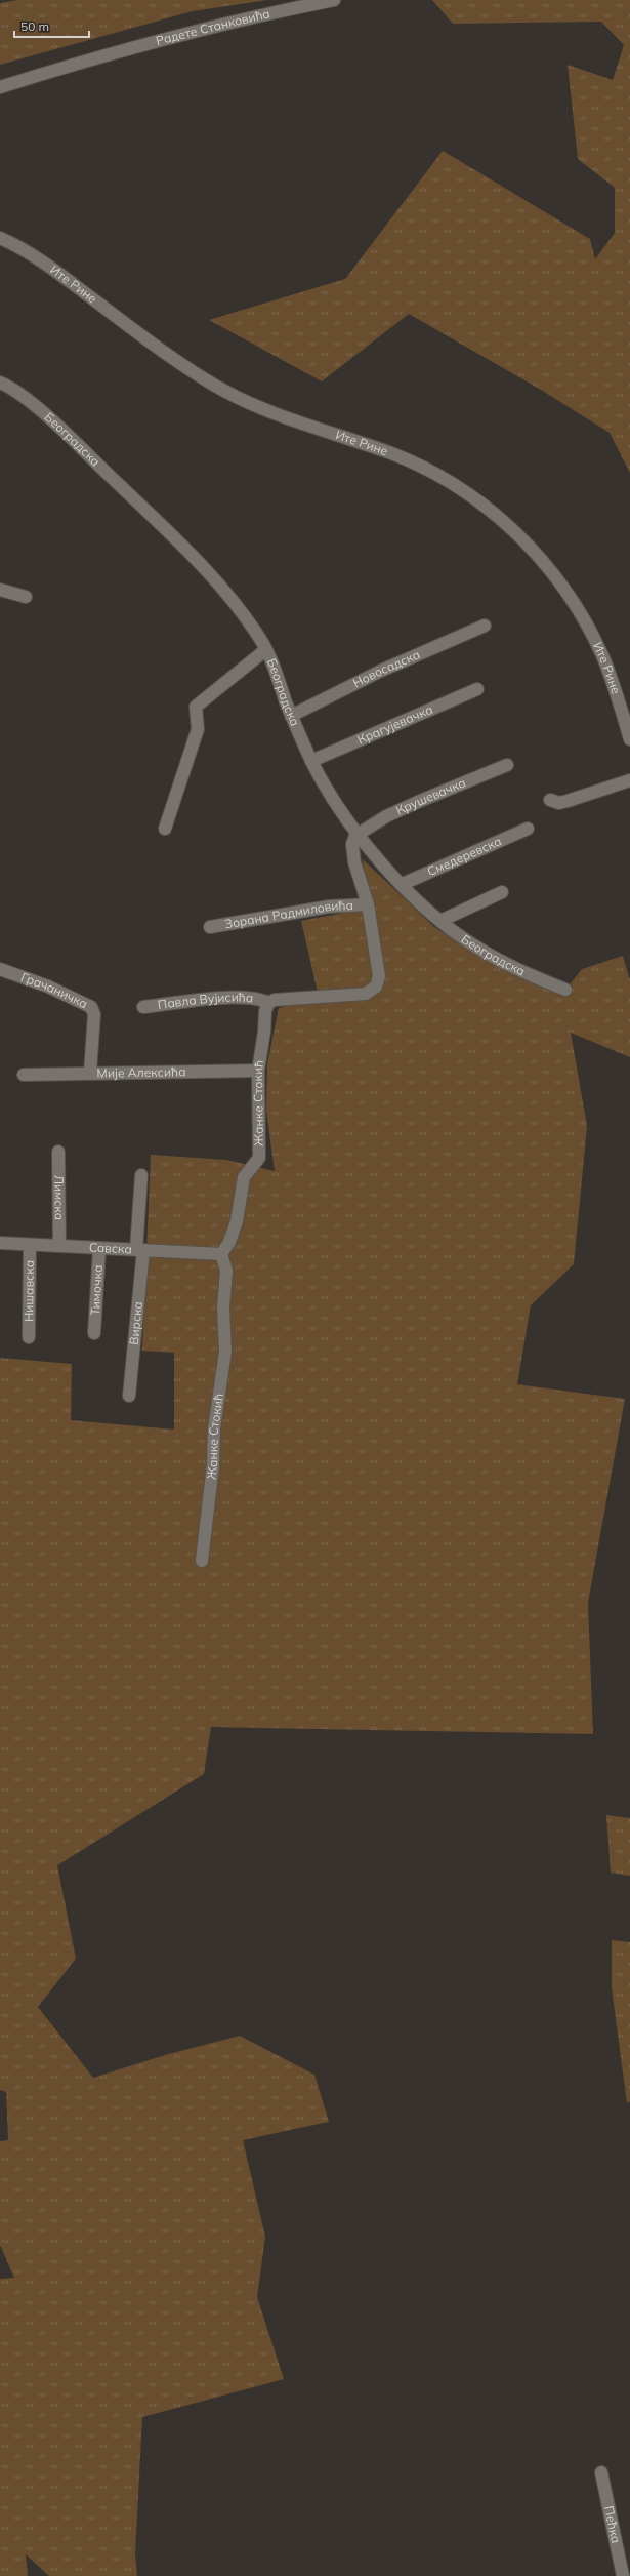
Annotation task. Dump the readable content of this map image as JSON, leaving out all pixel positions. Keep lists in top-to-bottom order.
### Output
{
  "streets": {
    "street": [
      "Радете Станковића",
      "Ите Рине",
      "Београдска",
      "Новосадска",
      "Крагујевачка",
      "Крушевачка",
      "Смедеревска",
      "Зорана Радмиловића",
      "Грачаничка",
      "Павла Вујисића",
      "Мије Алексића",
      "Жанке Стокић",
      "Лимска",
      "Савска",
      "Тимочка",
      "Нишавска",
      "Вирска",
      "Пећка"
    ]
  },
  "crossings": [
    ["Београдска", "Новосадска"],
    ["Београдска", "Крагујевачка"],
    ["Београдска", "Крушевачка"],
    ["Београдска", "Смедеревска"],
    ["Грачаничка", "Мије Алексића"],
    ["Павла Вујисића", "Жанке Стокић"],
    ["Мије Алексића", "Жанке Стокић"],
    ["Жанке Стокић", "Савска"],
    ["Лимска", "Савска"],
    ["Савска", "Тимочка"],
    ["Савска", "Нишавска"],
    ["Савска", "Вирска"]
  ],
  "scale_bar": "50 m"
}
